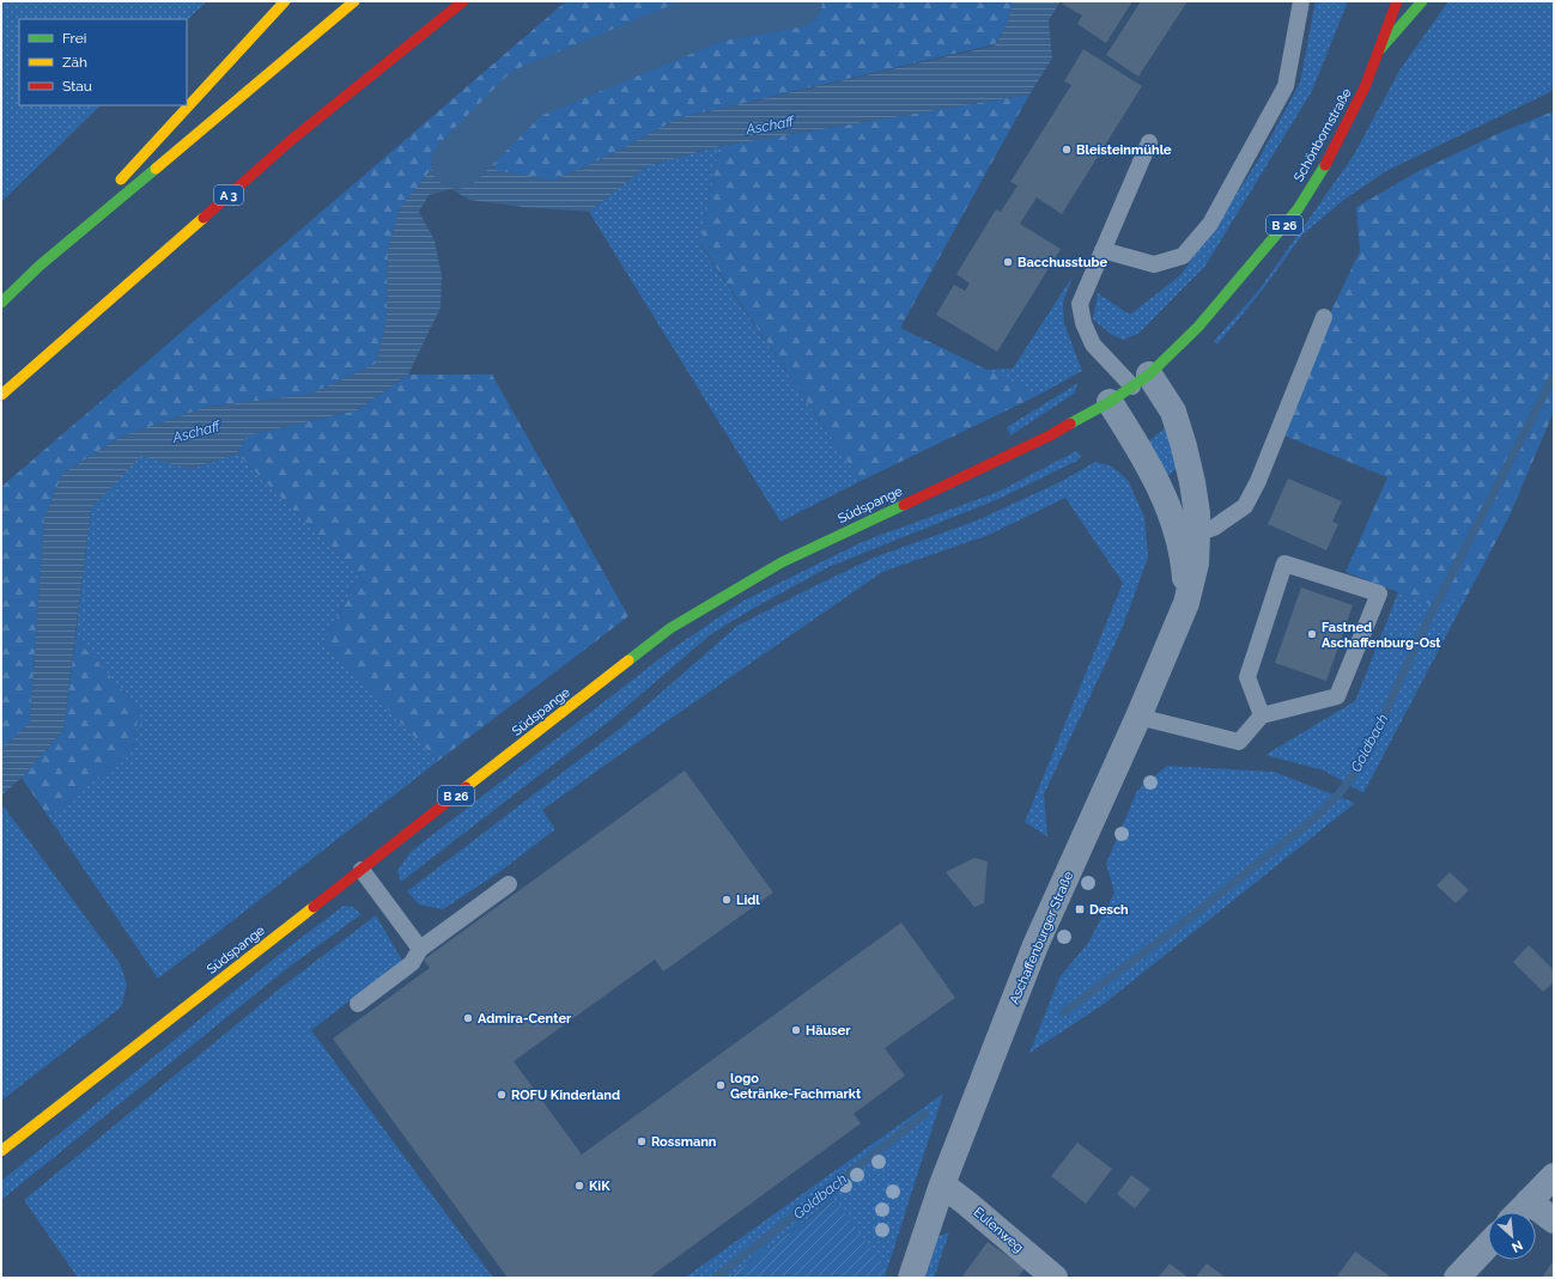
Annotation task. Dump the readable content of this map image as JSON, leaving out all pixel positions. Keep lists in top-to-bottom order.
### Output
{
  "streets": {
    "main road": [
      "Schönbornstraße",
      "A 3",
      "B 26",
      "Südspange"
    ],
    "street": ["Aschaffenburger Straße", "Eulenweg"]
  },
  "crossings": [
    ["Schönbornstraße", "Südspange"],
    ["Schönbornstraße", "Aschaffenburger Straße"],
    ["Südspange", "Aschaffenburger Straße"],
    ["Aschaffenburger Straße", "Eulenweg"]
  ],
  "water": ["Aschaff", "Goldbach"],
  "places": {
    "other": [
      "Bleisteinmühle",
      "Bacchusstube",
      "Fastned Aschaffenburg-Ost",
      "Lidl",
      "Admira-Center",
      "Häuser",
      "logo Getränke-Fachmarkt",
      "ROFU Kinderland",
      "Rossmann",
      "KiK"
    ],
    "transit": ["Desch"]
  },
  "legend": ["Frei", "Zäh", "Stau"],
  "north": "bottom right"
}
